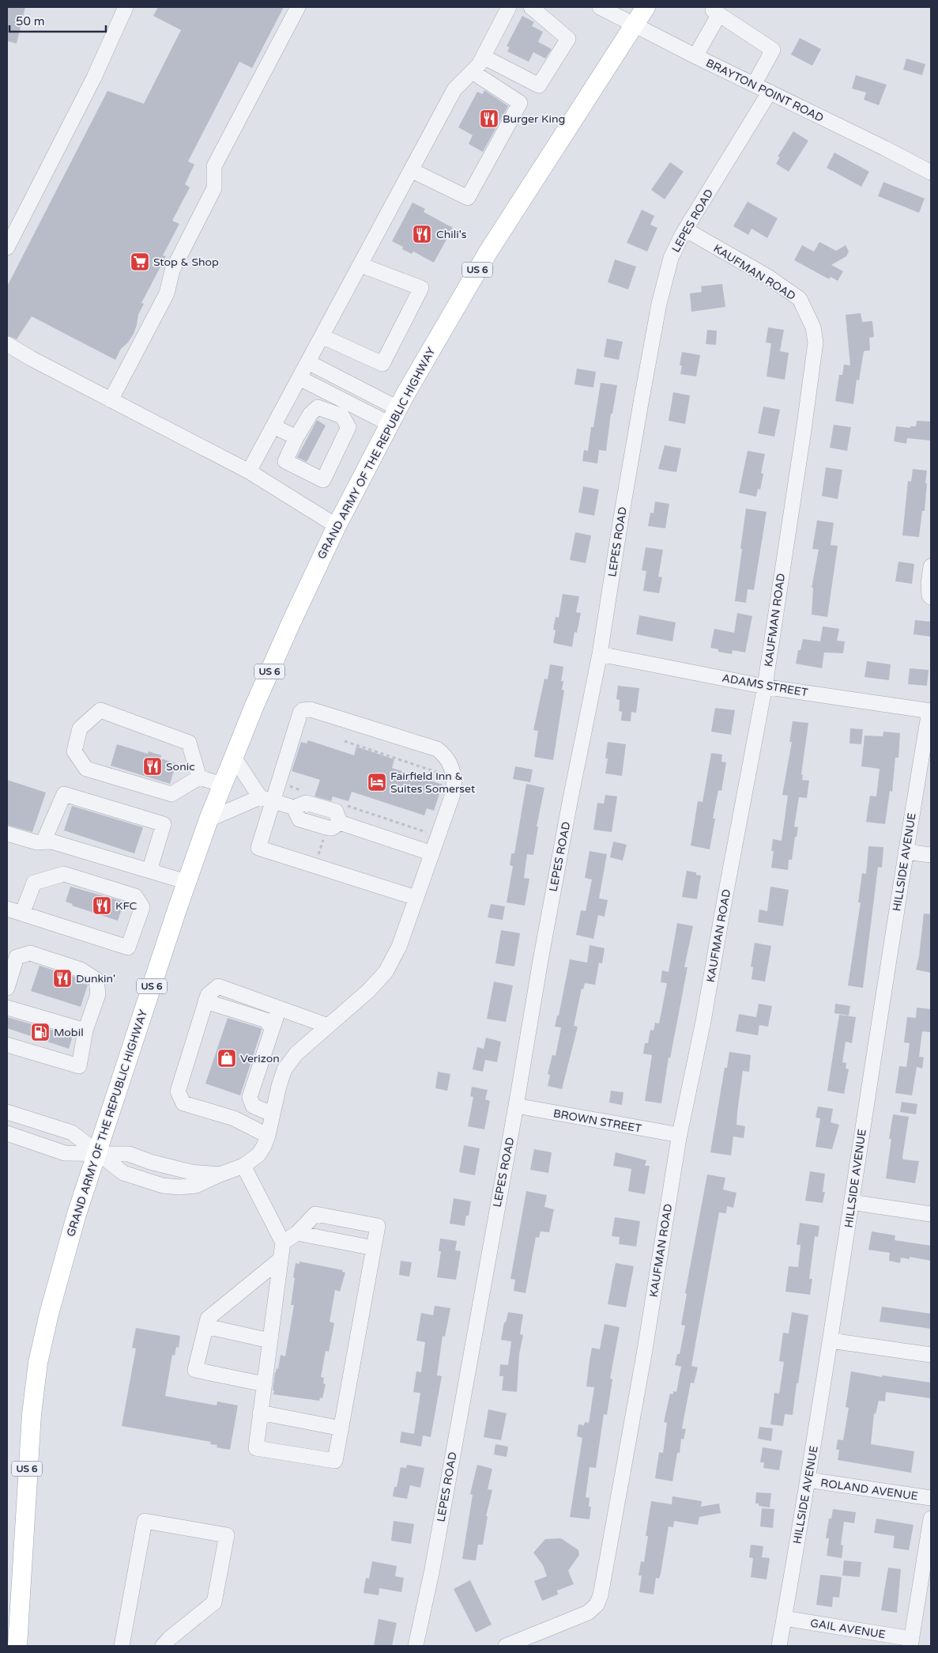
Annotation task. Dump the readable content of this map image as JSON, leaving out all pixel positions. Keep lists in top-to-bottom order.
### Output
{
  "streets": {
    "main road": ["US 6", "GRAND ARMY OF THE REPUBLIC HIGHWAY"],
    "street": [
      "BRAYTON POINT ROAD",
      "LEPES ROAD",
      "KAUFMAN ROAD",
      "ADAMS STREET",
      "HILLSIDE AVENUE",
      "BROWN STREET",
      "ROLAND AVENUE",
      "GAIL AVENUE"
    ]
  },
  "crossings": [
    ["BRAYTON POINT ROAD", "LEPES ROAD"],
    ["BRAYTON POINT ROAD", "GRAND ARMY OF THE REPUBLIC HIGHWAY"],
    ["LEPES ROAD", "KAUFMAN ROAD"],
    ["LEPES ROAD", "ADAMS STREET"],
    ["LEPES ROAD", "BROWN STREET"],
    ["KAUFMAN ROAD", "ADAMS STREET"],
    ["KAUFMAN ROAD", "BROWN STREET"],
    ["ADAMS STREET", "HILLSIDE AVENUE"],
    ["HILLSIDE AVENUE", "ROLAND AVENUE"],
    ["HILLSIDE AVENUE", "GAIL AVENUE"]
  ],
  "places": {
    "restaurant": [
      "Burger King",
      "Chili's",
      "Sonic",
      "KFC",
      "Dunkin'"
    ],
    "supermarket": ["Stop & Shop"],
    "hotel": ["Fairfield Inn & Suites Somerset"],
    "fuel station": ["Mobil"],
    "shop": ["Verizon"]
  },
  "scale_bar": "50 m"
}
